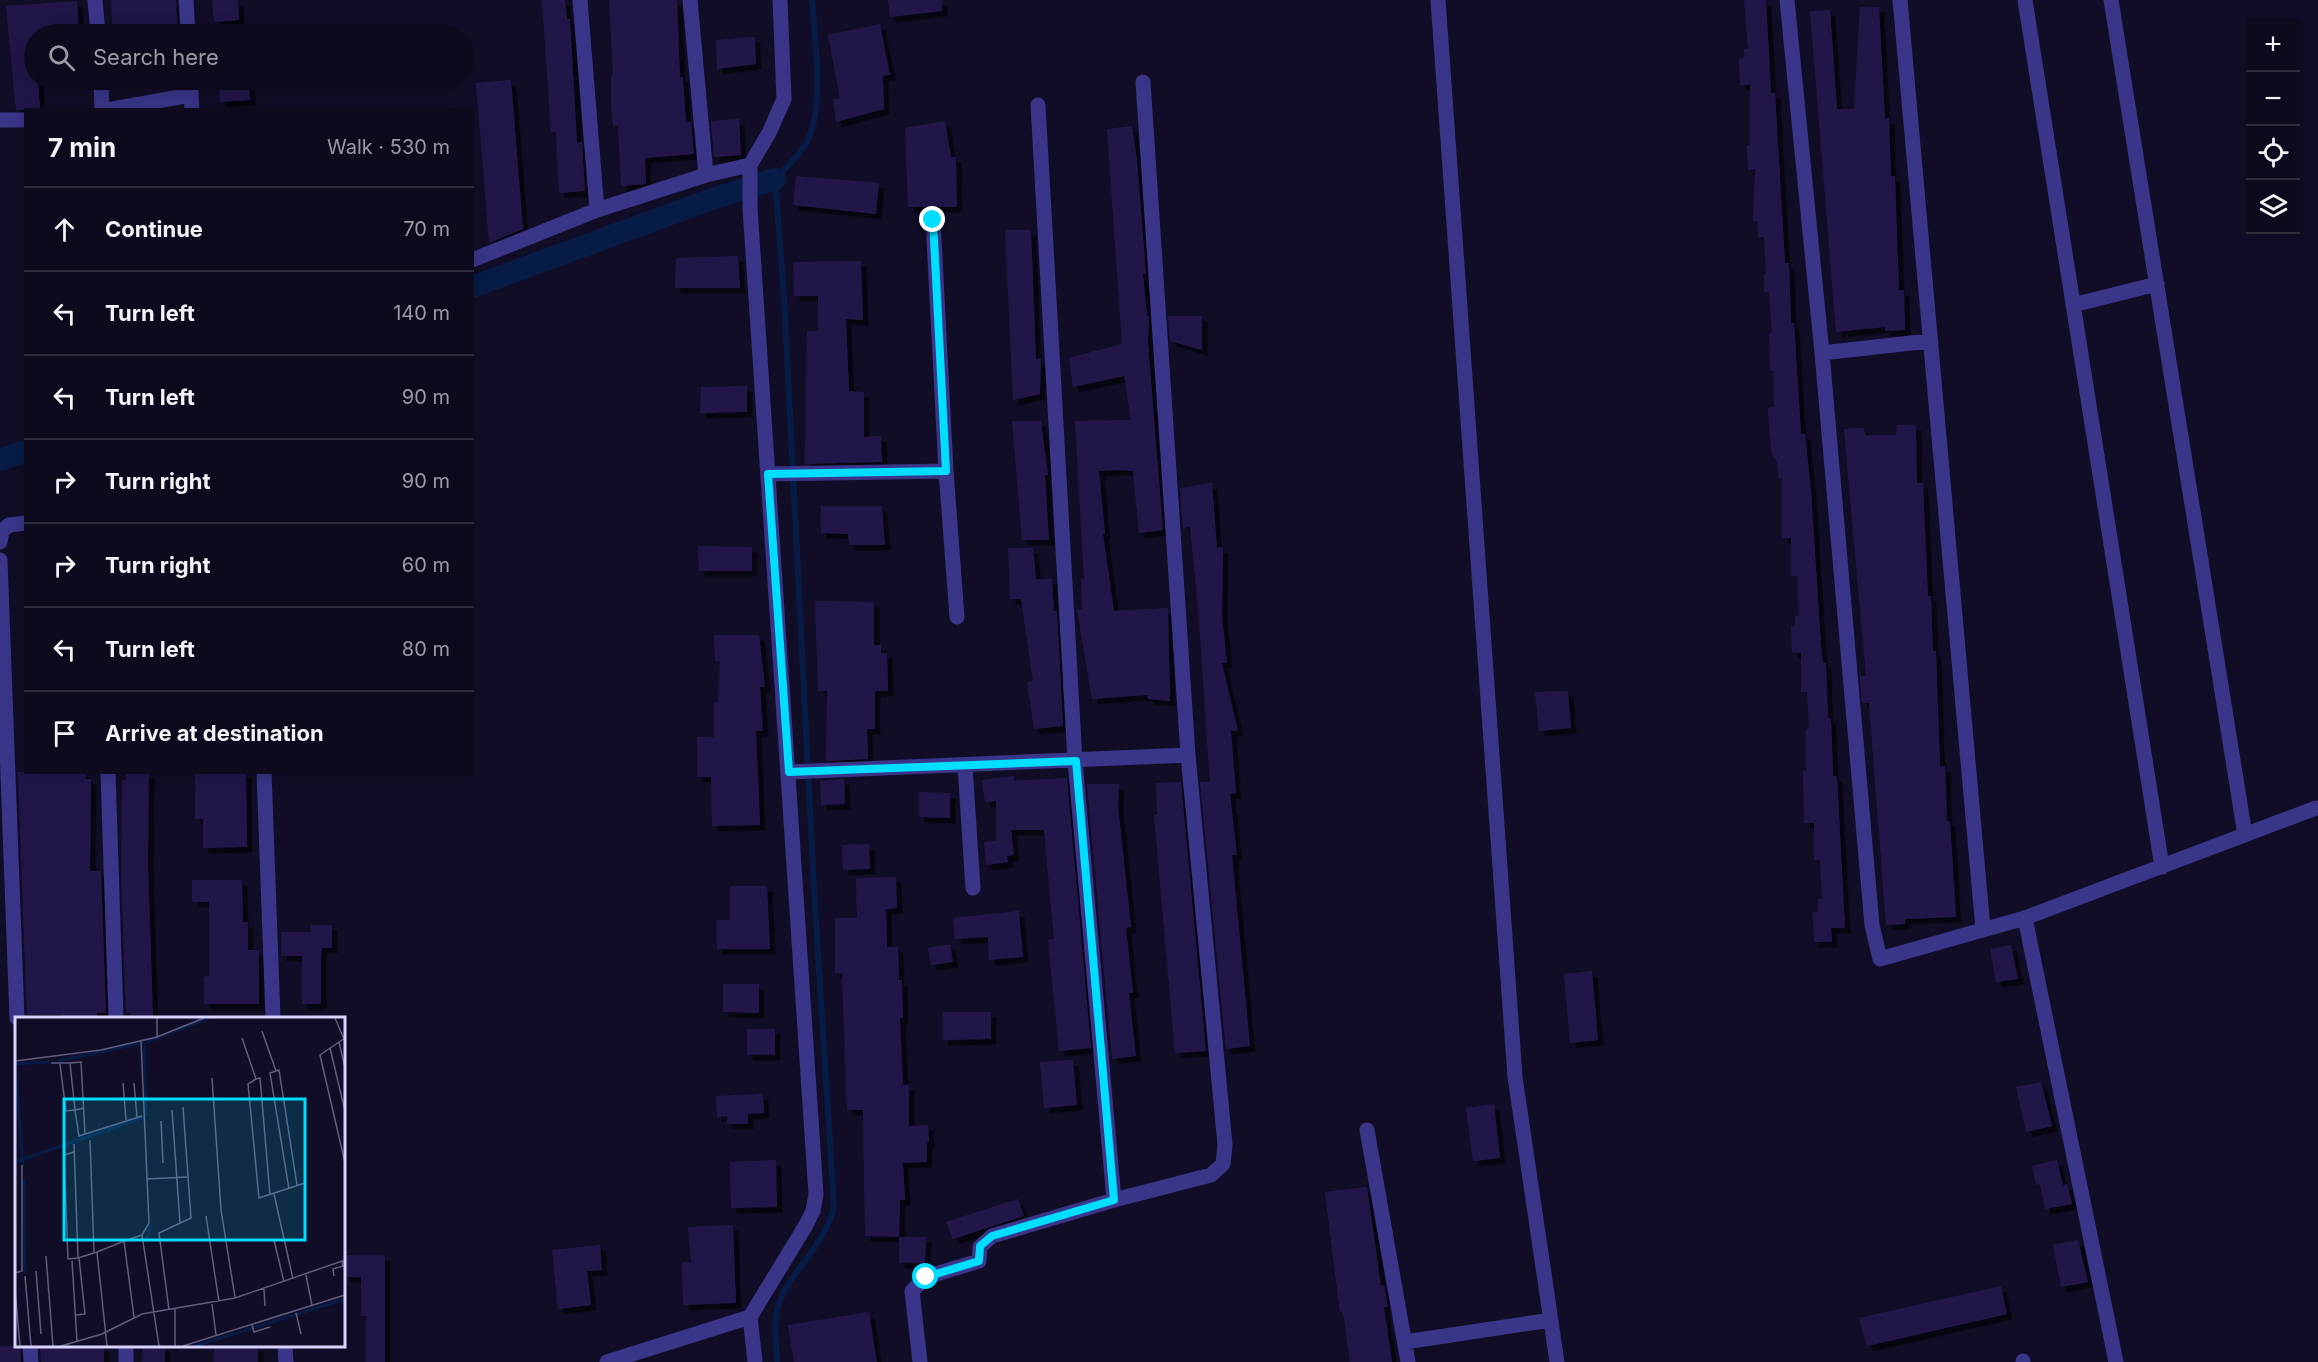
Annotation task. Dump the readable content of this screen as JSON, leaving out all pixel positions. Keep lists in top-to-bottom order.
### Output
{
  "page": {
    "map_buttons": ["+", "−"],
    "search": "Search here",
    "heading": ["7 min", "Walk · 530 m"],
    "list": [
      ["Continue", "70 m"],
      ["Turn left", "140 m"],
      ["Turn left", "90 m"],
      ["Turn right", "90 m"],
      ["Turn right", "60 m"],
      ["Turn left", "80 m"],
      "Arrive at destination"
    ]
  }
}
